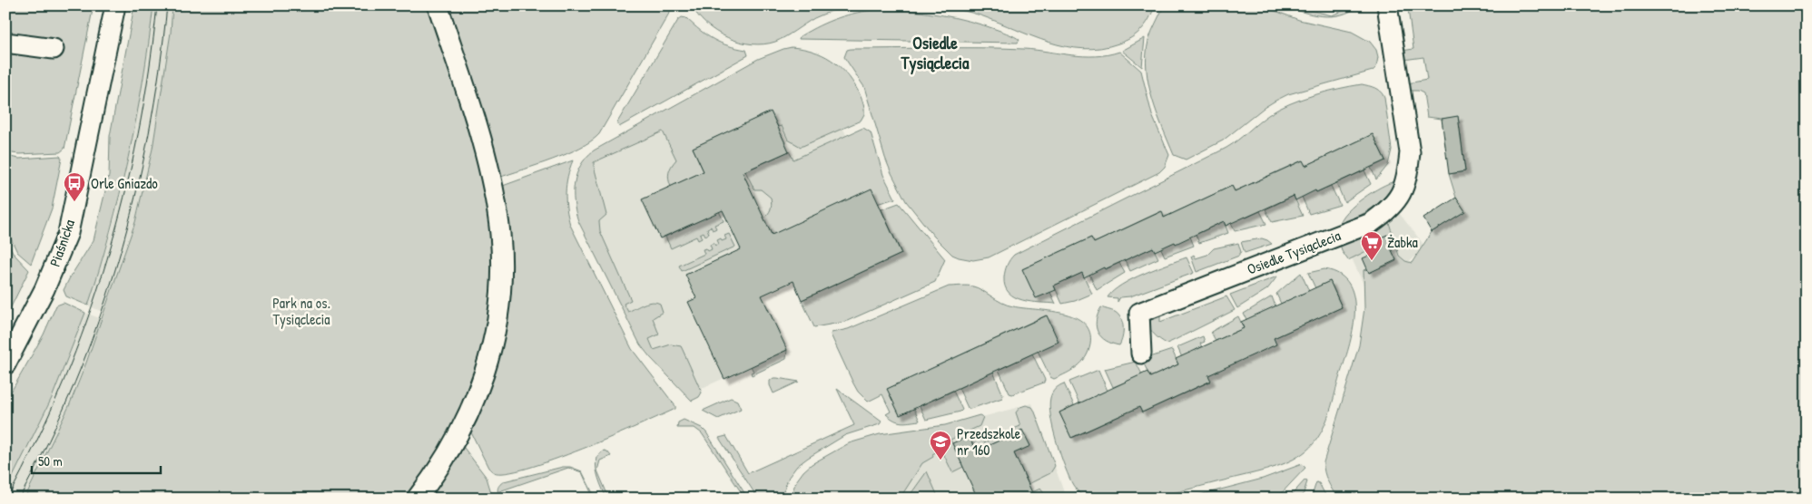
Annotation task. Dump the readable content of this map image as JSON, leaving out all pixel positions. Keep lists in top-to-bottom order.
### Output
{
  "streets": {
    "street": ["Piaśnicka", "Osiedle Tysiąclecia"]
  },
  "districts": ["Osiedle Tysiąclecia"],
  "parks": ["Park na os. Tysiąclecia"],
  "places": {
    "bus stop": ["Orle Gniazdo"],
    "supermarket": ["Żabka"],
    "school or university": ["Przedszkole nr 160"]
  },
  "scale_bar": "50 m"
}
